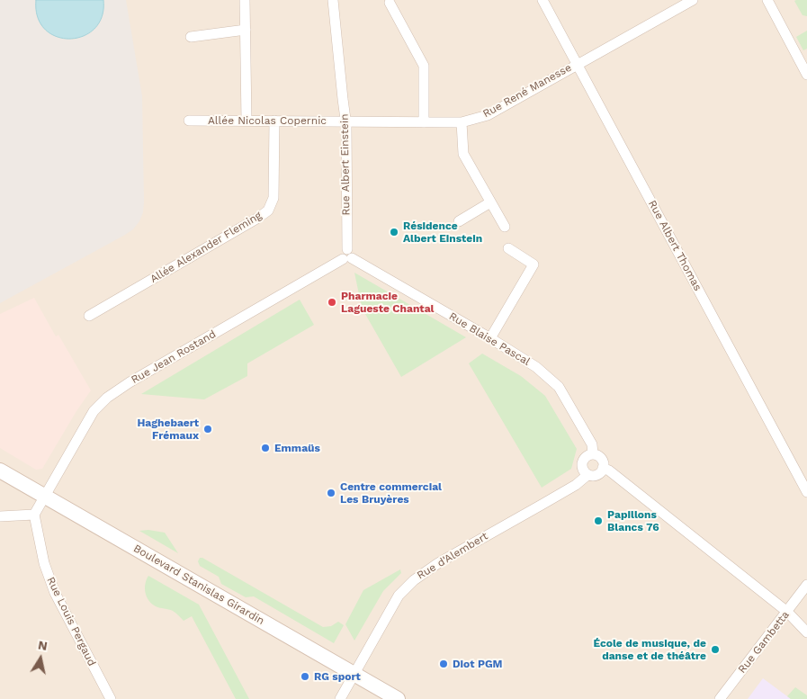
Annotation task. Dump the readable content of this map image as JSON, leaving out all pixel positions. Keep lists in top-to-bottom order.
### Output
{
  "streets": {
    "main road": ["Boulevard Stanislas Girardin"],
    "street": [
      "Rue René Manesse",
      "Allée Nicolas Copernic",
      "Rue Albert Einstein",
      "Rue Albert Thomas",
      "Allée Alexander Fleming",
      "Rue Blaise Pascal",
      "Rue Jean Rostand",
      "Rue d'Alembert",
      "Rue Louis Pergaud",
      "Rue Gambetta"
    ]
  },
  "crossings": [
    ["Rue René Manesse", "Allée Nicolas Copernic"],
    ["Rue René Manesse", "Rue Albert Einstein"],
    ["Rue René Manesse", "Rue Albert Thomas"],
    ["Allée Nicolas Copernic", "Rue Albert Einstein"],
    ["Allée Nicolas Copernic", "Allée Alexander Fleming"],
    ["Rue Albert Einstein", "Rue Blaise Pascal"],
    ["Rue Albert Einstein", "Rue Jean Rostand"],
    ["Rue Blaise Pascal", "Rue Jean Rostand"],
    ["Rue Blaise Pascal", "Rue d'Alembert"],
    ["Rue Jean Rostand", "Boulevard Stanislas Girardin"],
    ["Rue Jean Rostand", "Rue Louis Pergaud"],
    ["Rue d'Alembert", "Boulevard Stanislas Girardin"]
  ],
  "places": [
    "Résidence Albert Einstein",
    "Pharmacie Lagueste Chantal",
    "Haghebaert Frémaux",
    "Emmaüs",
    "Centre commercial Les Bruyères",
    "Papillons Blancs 76",
    "École de musique, de danse et de théâtre",
    "Diot PGM",
    "RG sport"
  ],
  "north": "top"
}
